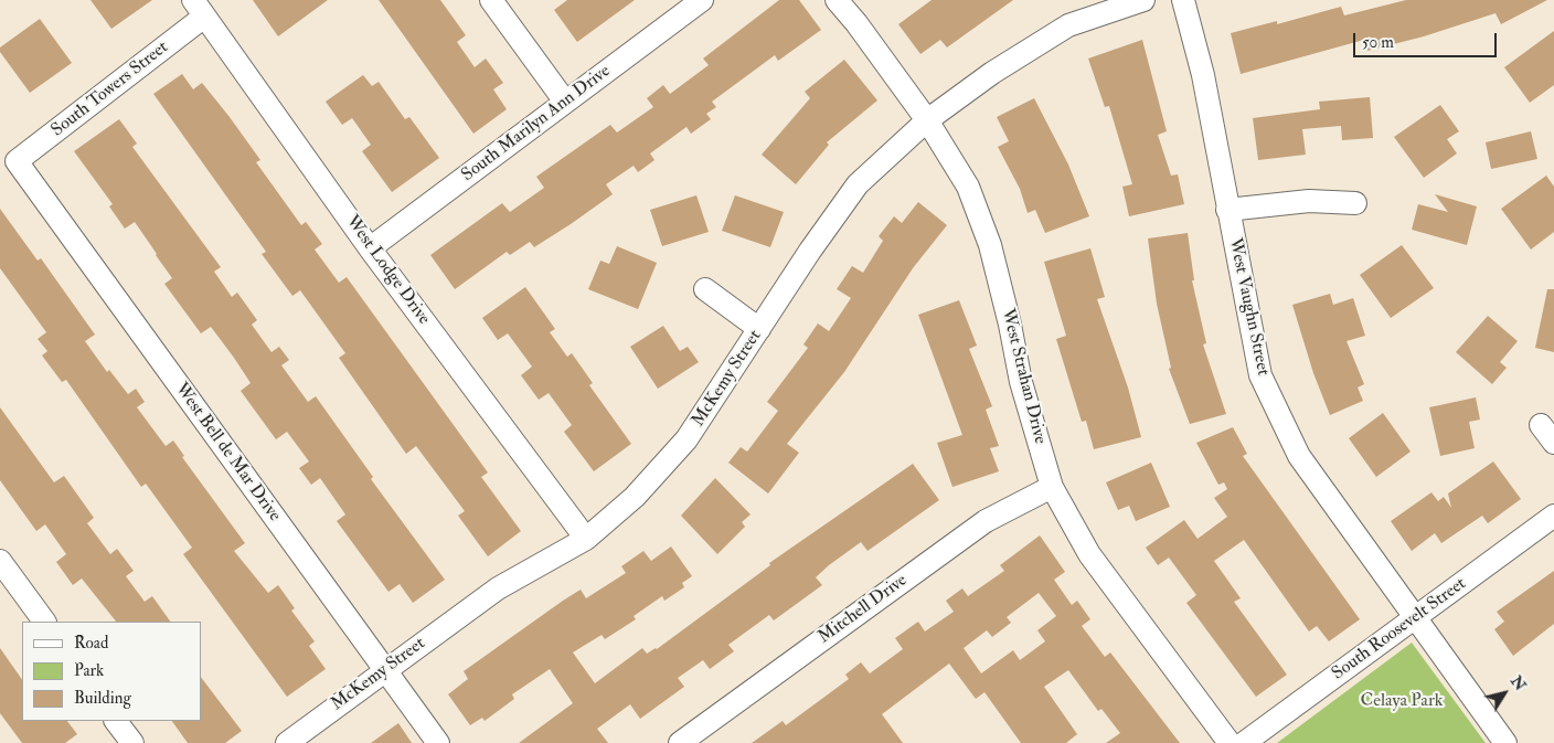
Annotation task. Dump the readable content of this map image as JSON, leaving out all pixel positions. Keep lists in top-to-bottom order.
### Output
{
  "streets": {
    "street": [
      "South Towers Street",
      "South Marilyn Ann Drive",
      "West Lodge Drive",
      "West Vaughn Street",
      "West Strahan Drive",
      "McKemy Street",
      "West Bell de Mar Drive",
      "Mitchell Drive",
      "South Roosevelt Street"
    ]
  },
  "crossings": [
    ["South Towers Street", "West Lodge Drive"],
    ["South Towers Street", "West Bell de Mar Drive"],
    ["South Marilyn Ann Drive", "West Lodge Drive"],
    ["West Lodge Drive", "McKemy Street"],
    ["West Vaughn Street", "South Roosevelt Street"],
    ["West Strahan Drive", "McKemy Street"],
    ["West Strahan Drive", "Mitchell Drive"],
    ["McKemy Street", "West Bell de Mar Drive"]
  ],
  "parks": ["Celaya Park"],
  "legend": ["Road", "Park", "Building"],
  "scale_bar": "50 m",
  "north": "top right"
}
